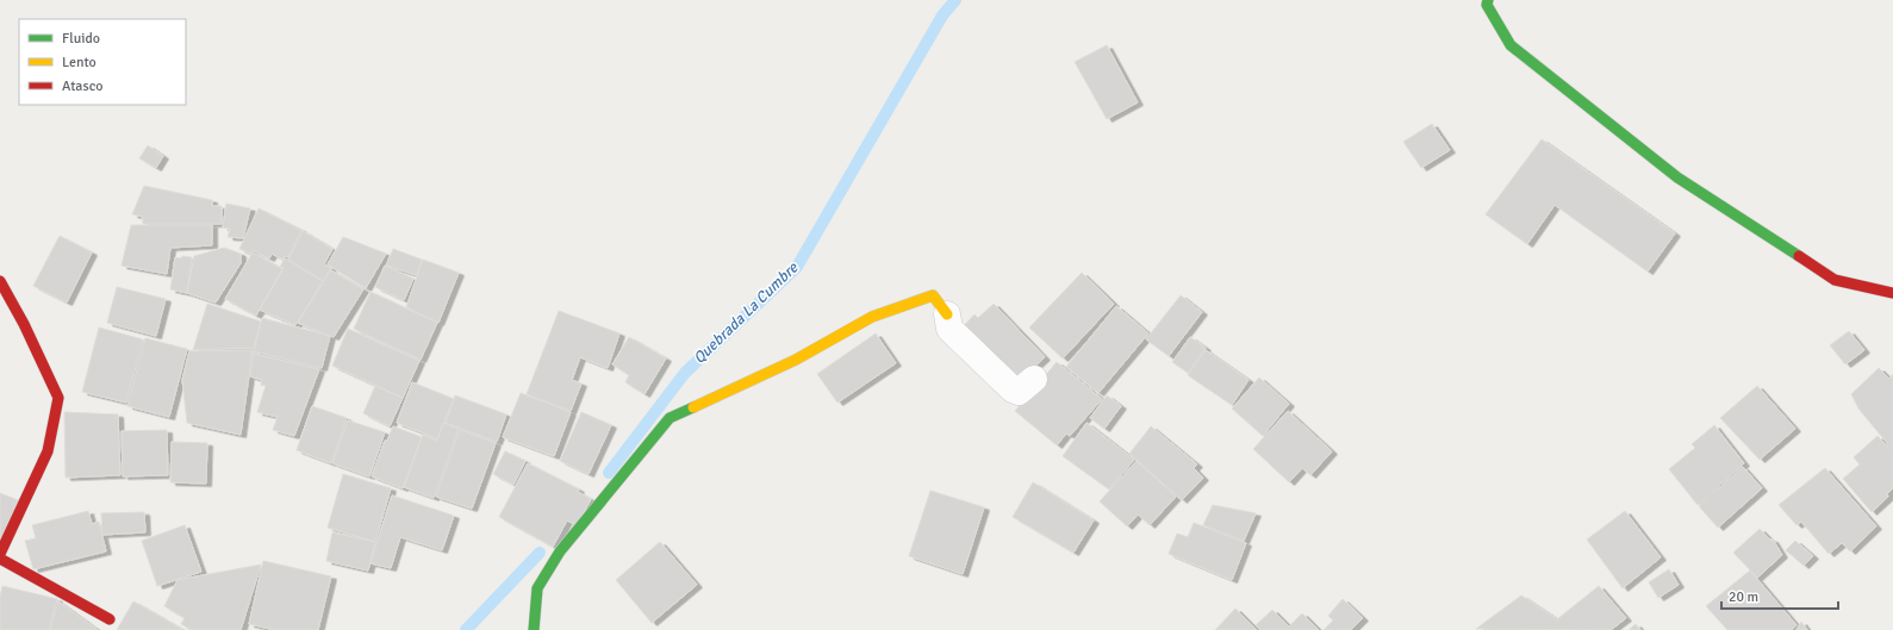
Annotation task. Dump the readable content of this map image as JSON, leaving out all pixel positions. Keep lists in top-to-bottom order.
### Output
{
  "water": ["Quebrada La Cumbre"],
  "legend": ["Fluido", "Lento", "Atasco"],
  "scale_bar": "20 m"
}
